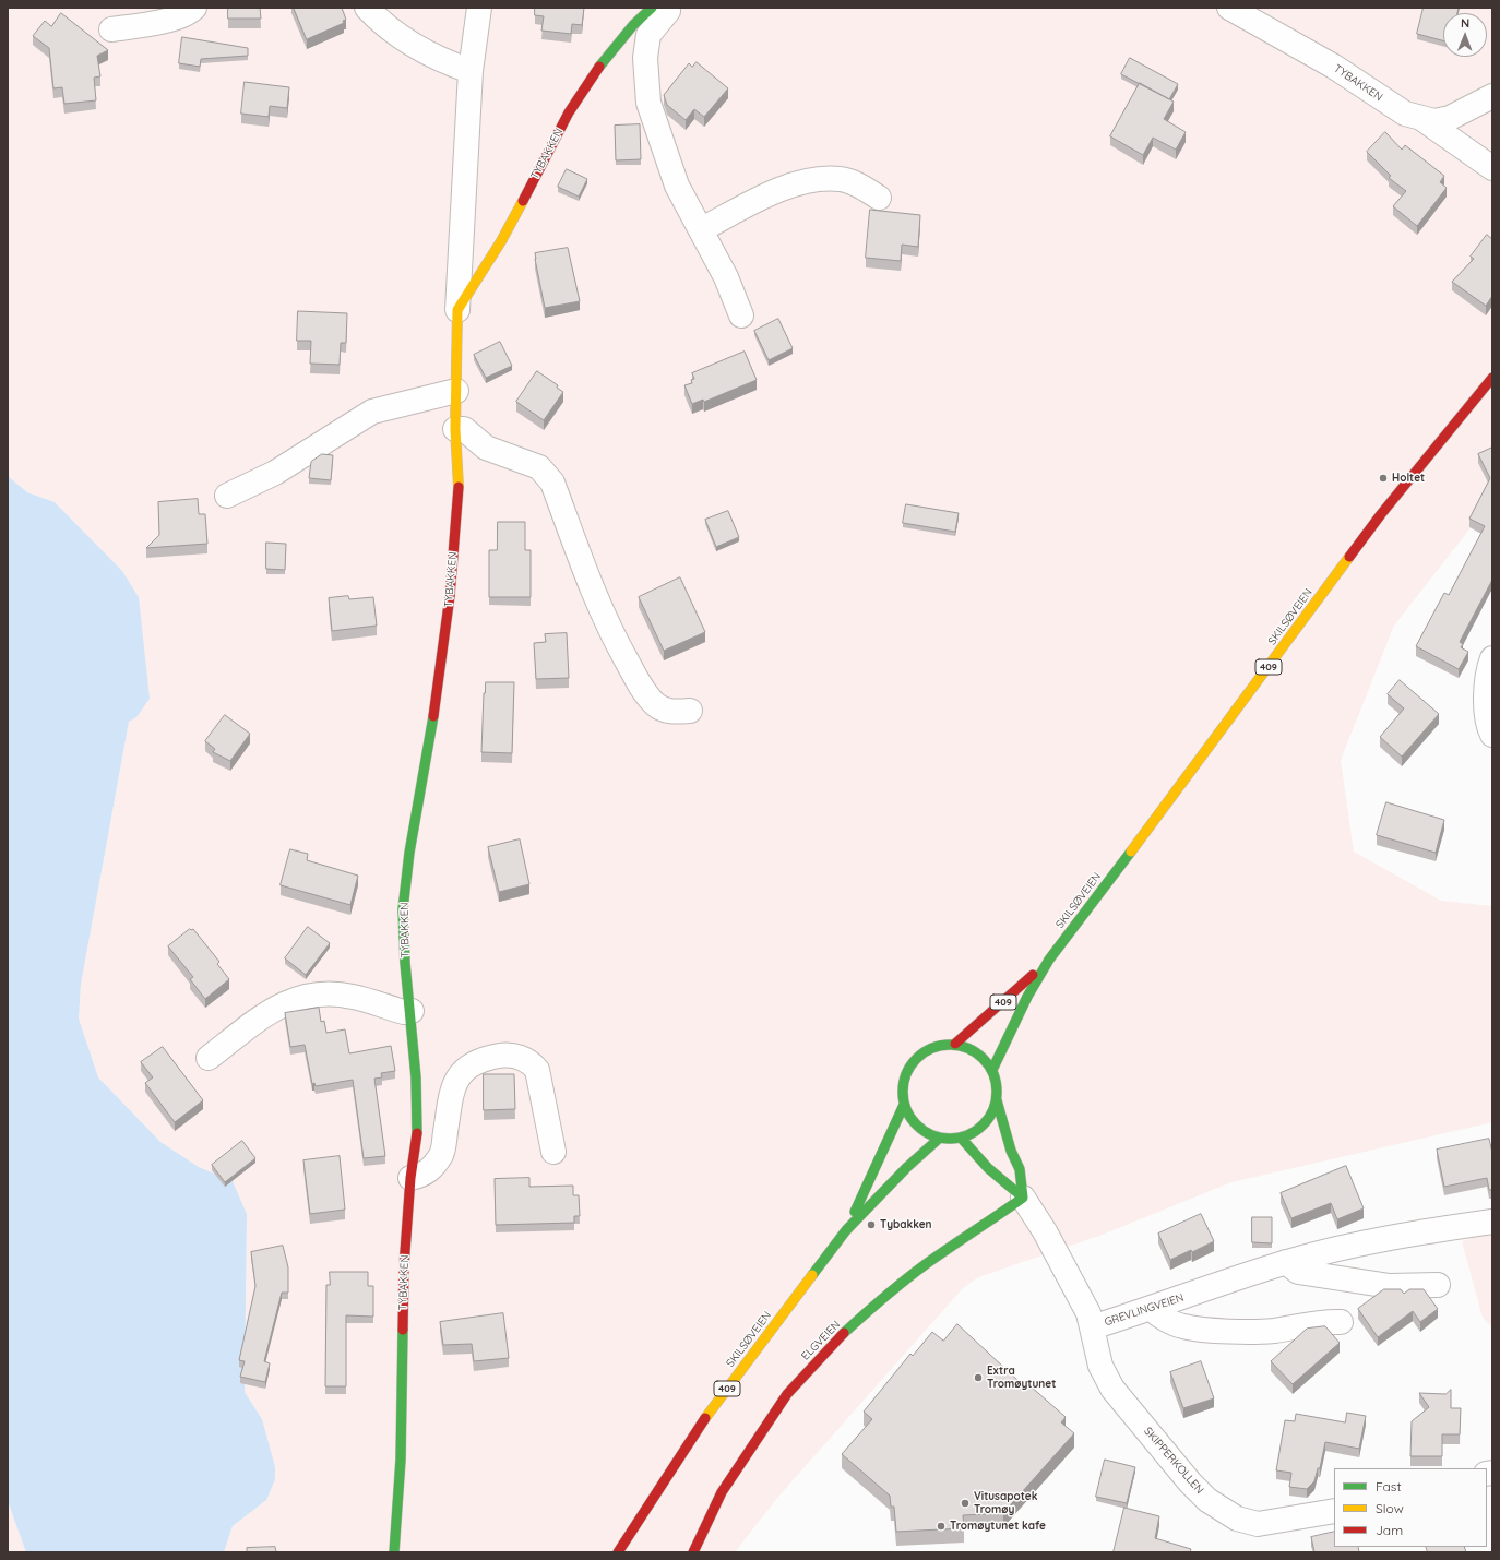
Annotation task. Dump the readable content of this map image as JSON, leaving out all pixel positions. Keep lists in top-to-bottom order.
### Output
{
  "streets": {
    "main road": [
      "TYBAKKEN",
      "SKILSØVEIEN",
      "409",
      "ELGVEIEN"
    ],
    "street": ["GREVLINGVEIEN", "SKIPPERKOLLEN"]
  },
  "crossings": [
    ["SKILSØVEIEN", "409"],
    ["GREVLINGVEIEN", "ELGVEIEN"],
    ["GREVLINGVEIEN", "SKIPPERKOLLEN"]
  ],
  "places": [
    "Holtet",
    "Tybakken",
    "Extra Tromøytunet",
    "Vitusapotek Tromøy",
    "Tromøytunet kafe"
  ],
  "legend": ["Fast", "Slow", "Jam"],
  "north": "top"
}
